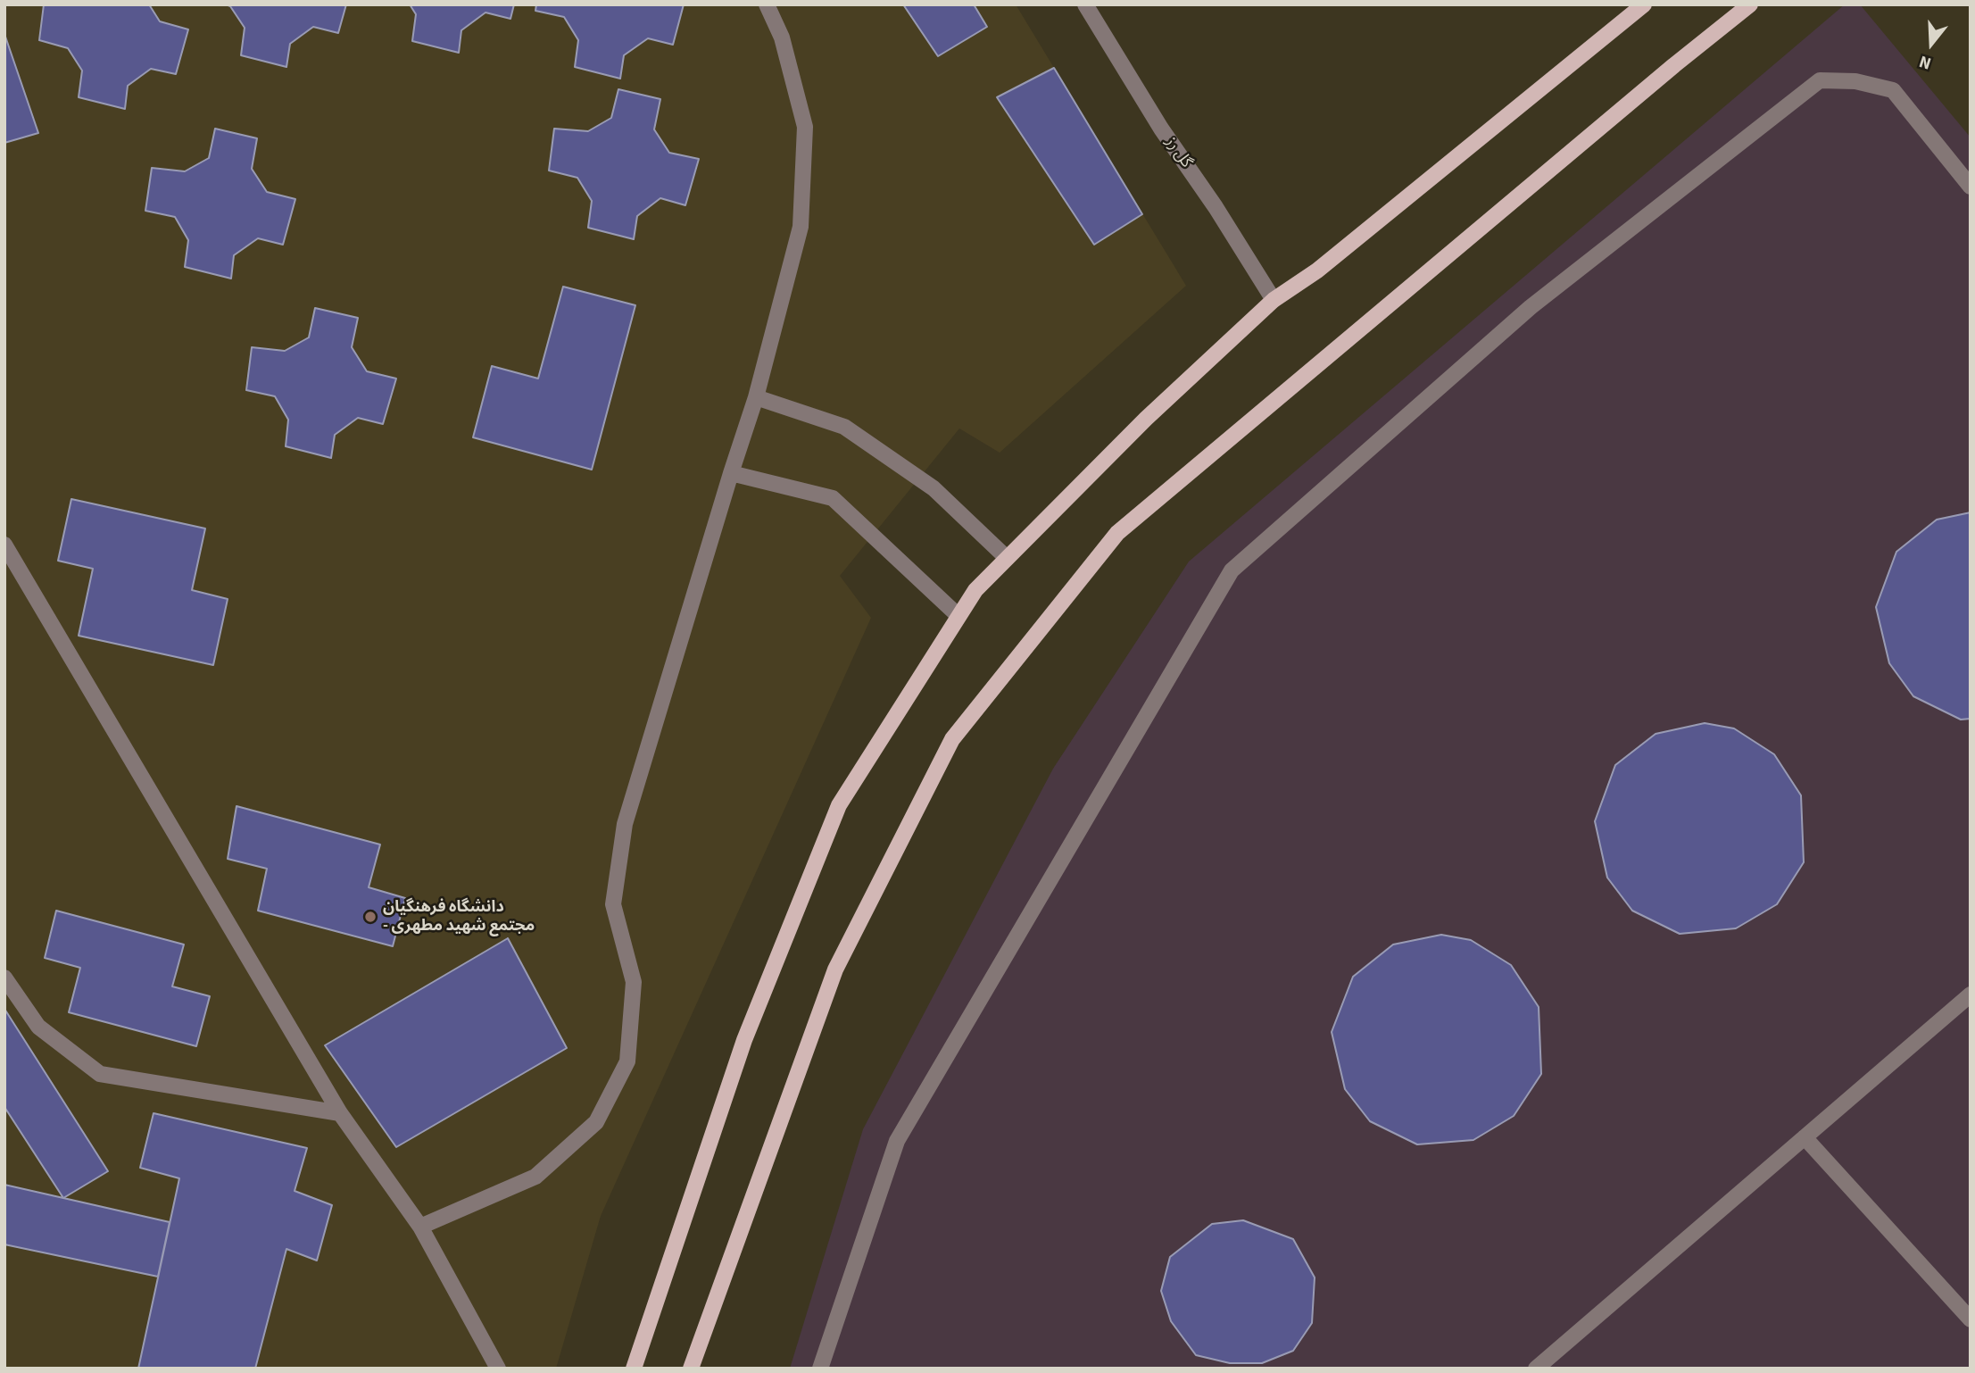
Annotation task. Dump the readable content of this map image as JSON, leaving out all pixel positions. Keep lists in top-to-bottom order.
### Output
{
  "streets": {
    "street": ["گل رز"]
  },
  "places": ["دانشگاه فرهنگیان - مجتمع شهید مطهری"],
  "north": "bottom"
}
